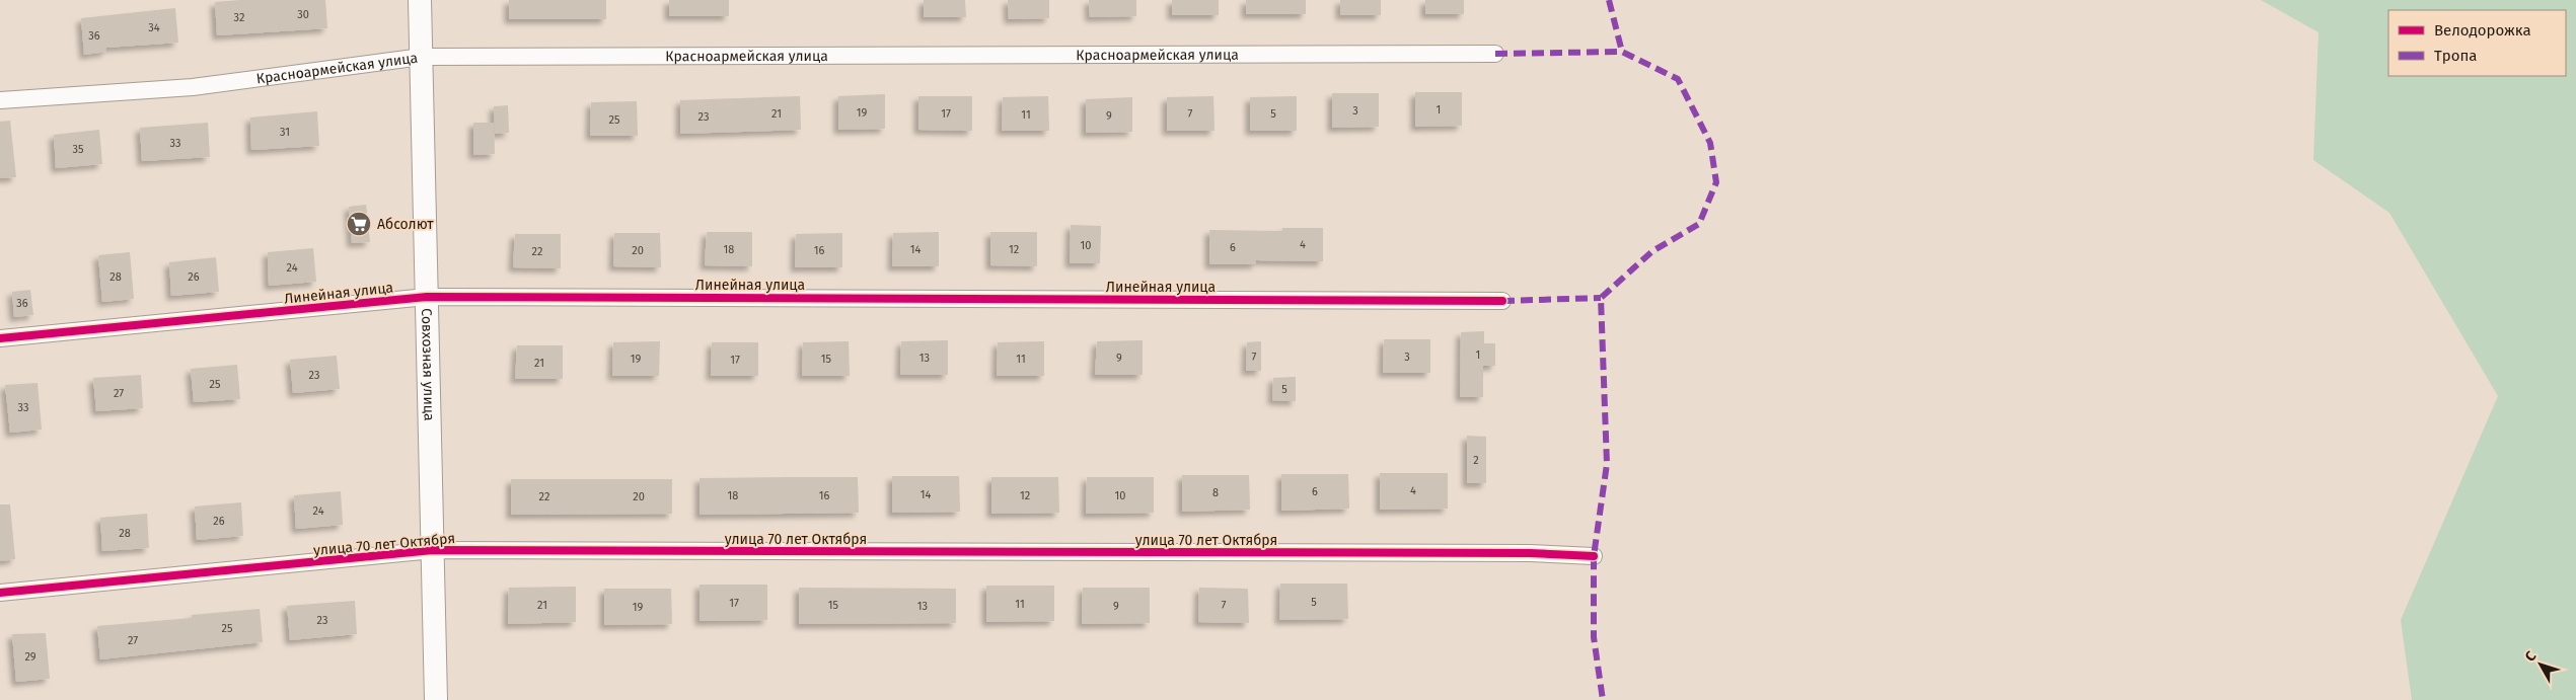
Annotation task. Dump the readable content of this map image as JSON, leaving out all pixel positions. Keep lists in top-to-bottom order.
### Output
{
  "streets": {
    "street": [
      "Красноармейская улица",
      "Линейная улица",
      "Совхозная улица",
      "улица 70 лет Октября"
    ]
  },
  "crossings": [
    ["Красноармейская улица", "Совхозная улица"],
    ["Линейная улица", "Совхозная улица"],
    ["Совхозная улица", "улица 70 лет Октября"]
  ],
  "places": {
    "supermarket": ["Абсолют"]
  },
  "house_numbers": [
    "30",
    "32",
    "34",
    "36",
    "1",
    "3",
    "19",
    "21",
    "17",
    "7",
    "5",
    "11",
    "9",
    "23",
    "25",
    "31",
    "33",
    "35",
    "4",
    "10",
    "6",
    "18",
    "14",
    "12",
    "20",
    "16",
    "22",
    "24",
    "28",
    "26",
    "36",
    "1",
    "7",
    "3",
    "13",
    "9",
    "19",
    "15",
    "11",
    "17",
    "21",
    "23",
    "25",
    "5",
    "27",
    "33",
    "2",
    "4",
    "6",
    "8",
    "14",
    "18",
    "16",
    "12",
    "10",
    "22",
    "20",
    "24",
    "26",
    "28",
    "5",
    "17",
    "11",
    "21",
    "15",
    "7",
    "13",
    "9",
    "19",
    "23",
    "25",
    "27",
    "29"
  ],
  "legend": ["Велодорожка", "Тропа"],
  "north": "top left"
}
